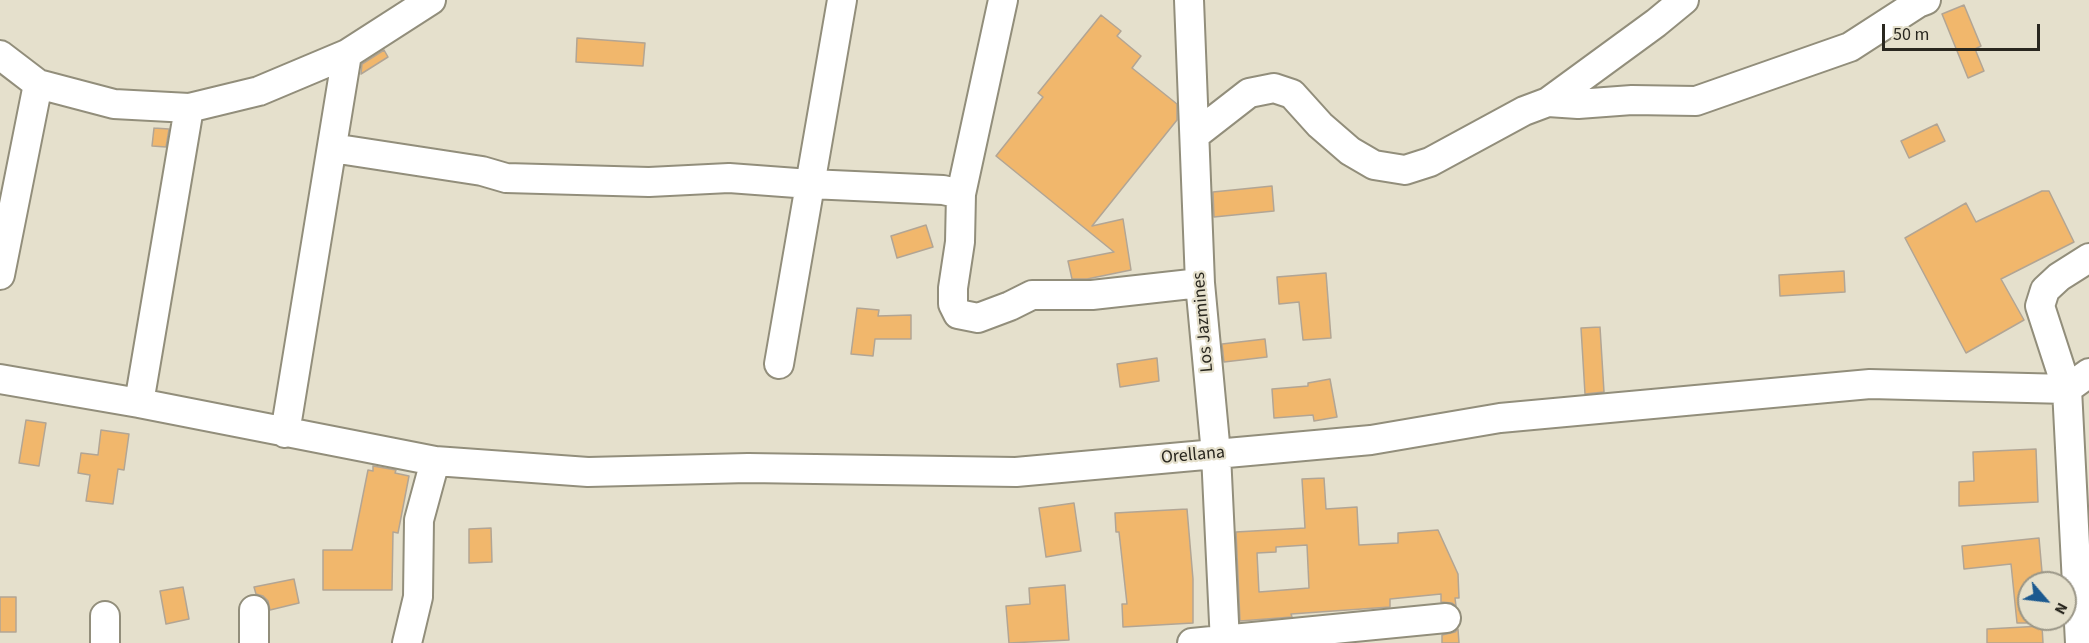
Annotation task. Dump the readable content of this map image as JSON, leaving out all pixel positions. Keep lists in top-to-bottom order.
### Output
{
  "streets": {
    "street": ["Los Jazmines", "Orellana"]
  },
  "crossings": [
    ["Los Jazmines", "Orellana"]
  ],
  "scale_bar": "50 m",
  "north": "bottom right"
}
